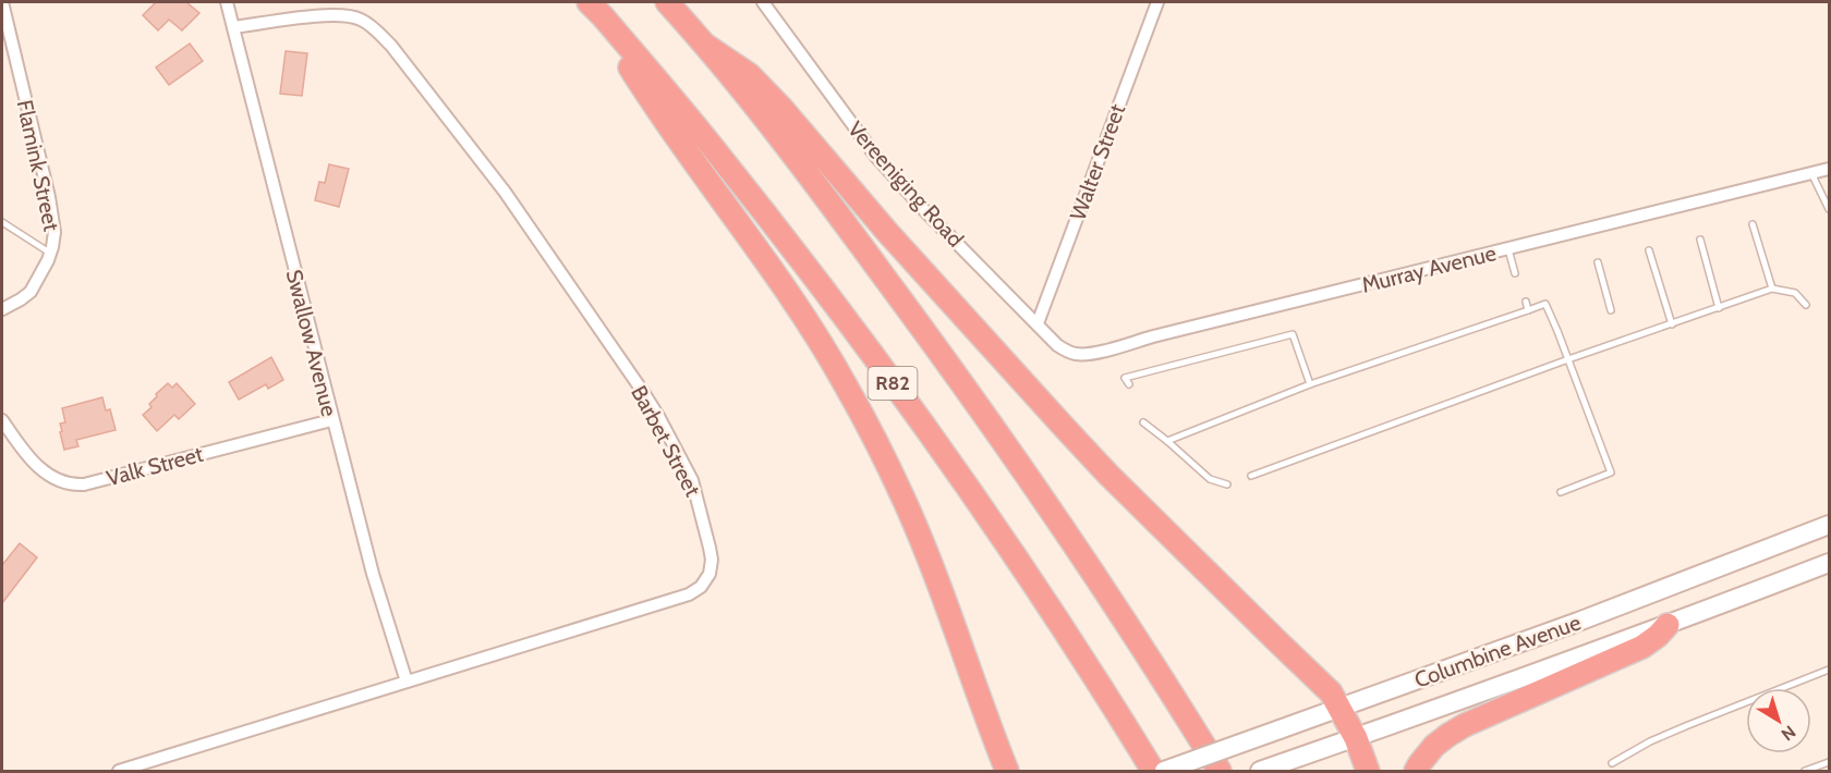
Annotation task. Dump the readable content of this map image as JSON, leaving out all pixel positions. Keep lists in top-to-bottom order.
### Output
{
  "streets": {
    "highway": ["R82"],
    "main road": ["Columbine Avenue"],
    "street": [
      "Walter Street",
      "Flamink Street",
      "Vereeniging Road",
      "Murray Avenue",
      "Swallow Avenue",
      "Barbet Street",
      "Valk Street"
    ]
  },
  "crossings": [
    ["Walter Street", "Vereeniging Road"],
    ["Walter Street", "Murray Avenue"],
    ["Vereeniging Road", "Murray Avenue"],
    ["Swallow Avenue", "Barbet Street"],
    ["Swallow Avenue", "Valk Street"]
  ],
  "north": "bottom right"
}
